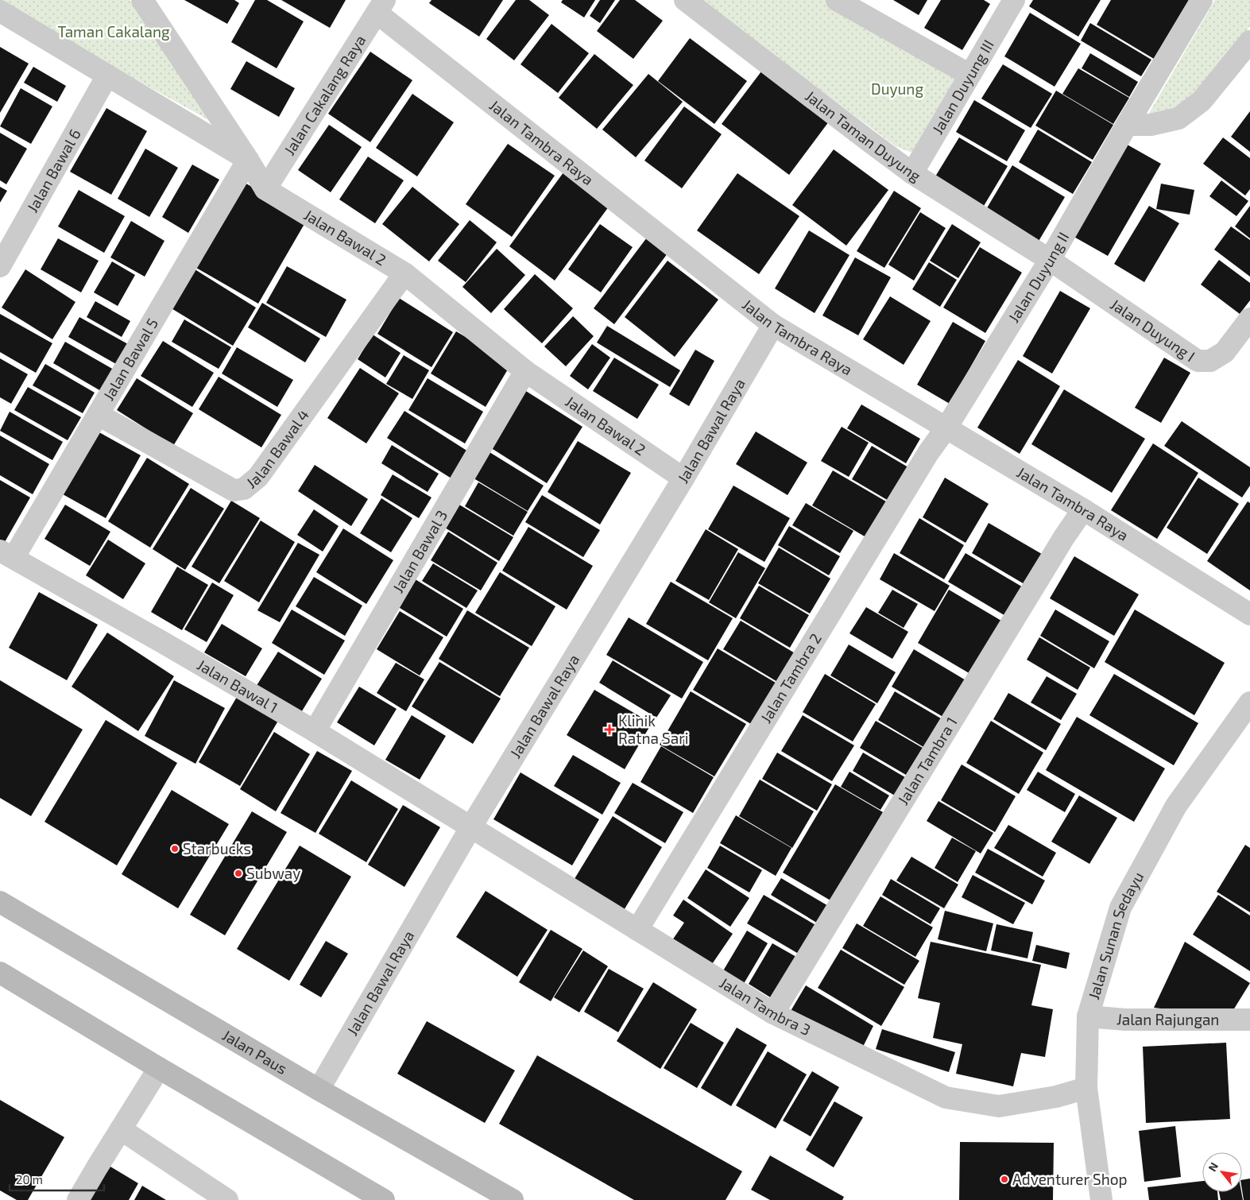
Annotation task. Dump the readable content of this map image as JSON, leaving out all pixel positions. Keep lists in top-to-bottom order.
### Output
{
  "streets": {
    "main road": ["Jalan Paus"],
    "street": [
      "Jalan Duyung III",
      "Jalan Cakalang Raya",
      "Jalan Taman Duyung",
      "Jalan Tambra Raya",
      "Jalan Bawal 6",
      "Jalan Bawal 2",
      "Jalan Duyung II",
      "Jalan Duyung I",
      "Jalan Bawal 5",
      "Jalan Bawal Raya",
      "Jalan Bawal 4",
      "Jalan Bawal 3",
      "Jalan Tambra 2",
      "Jalan Bawal 1",
      "Jalan Tambra 1",
      "Jalan Sunan Sedayu",
      "Jalan Tambra 3",
      "Jalan Rajungan"
    ]
  },
  "crossings": [
    ["Jalan Duyung III", "Jalan Taman Duyung"],
    ["Jalan Cakalang Raya", "Jalan Tambra Raya"],
    ["Jalan Cakalang Raya", "Jalan Bawal 2"],
    ["Jalan Taman Duyung", "Jalan Duyung II"],
    ["Jalan Taman Duyung", "Jalan Duyung I"],
    ["Jalan Tambra Raya", "Jalan Duyung II"],
    ["Jalan Tambra Raya", "Jalan Bawal Raya"],
    ["Jalan Tambra Raya", "Jalan Tambra 2"],
    ["Jalan Tambra Raya", "Jalan Tambra 1"],
    ["Jalan Bawal 6", "Jalan Bawal 2"],
    ["Jalan Bawal 2", "Jalan Bawal 5"],
    ["Jalan Bawal 2", "Jalan Bawal Raya"],
    ["Jalan Bawal 2", "Jalan Bawal 4"],
    ["Jalan Bawal 2", "Jalan Bawal 3"],
    ["Jalan Duyung II", "Jalan Duyung I"],
    ["Jalan Duyung II", "Jalan Tambra 2"],
    ["Jalan Bawal 5", "Jalan Bawal 4"],
    ["Jalan Bawal 5", "Jalan Bawal 1"],
    ["Jalan Bawal Raya", "Jalan Bawal 1"],
    ["Jalan Bawal Raya", "Jalan Tambra 3"],
    ["Jalan Bawal Raya", "Jalan Paus"],
    ["Jalan Bawal 3", "Jalan Bawal 1"],
    ["Jalan Tambra 2", "Jalan Tambra 3"],
    ["Jalan Bawal 1", "Jalan Tambra 3"],
    ["Jalan Tambra 1", "Jalan Tambra 3"],
    ["Jalan Sunan Sedayu", "Jalan Tambra 3"],
    ["Jalan Sunan Sedayu", "Jalan Rajungan"]
  ],
  "parks": ["Taman Cakalang", "Duyung"],
  "places": {
    "health": ["Klinik Ratna Sari"],
    "other": ["Starbucks", "Subway", "Adventurer Shop"]
  },
  "scale_bar": "20 m",
  "north": "top left"
}
